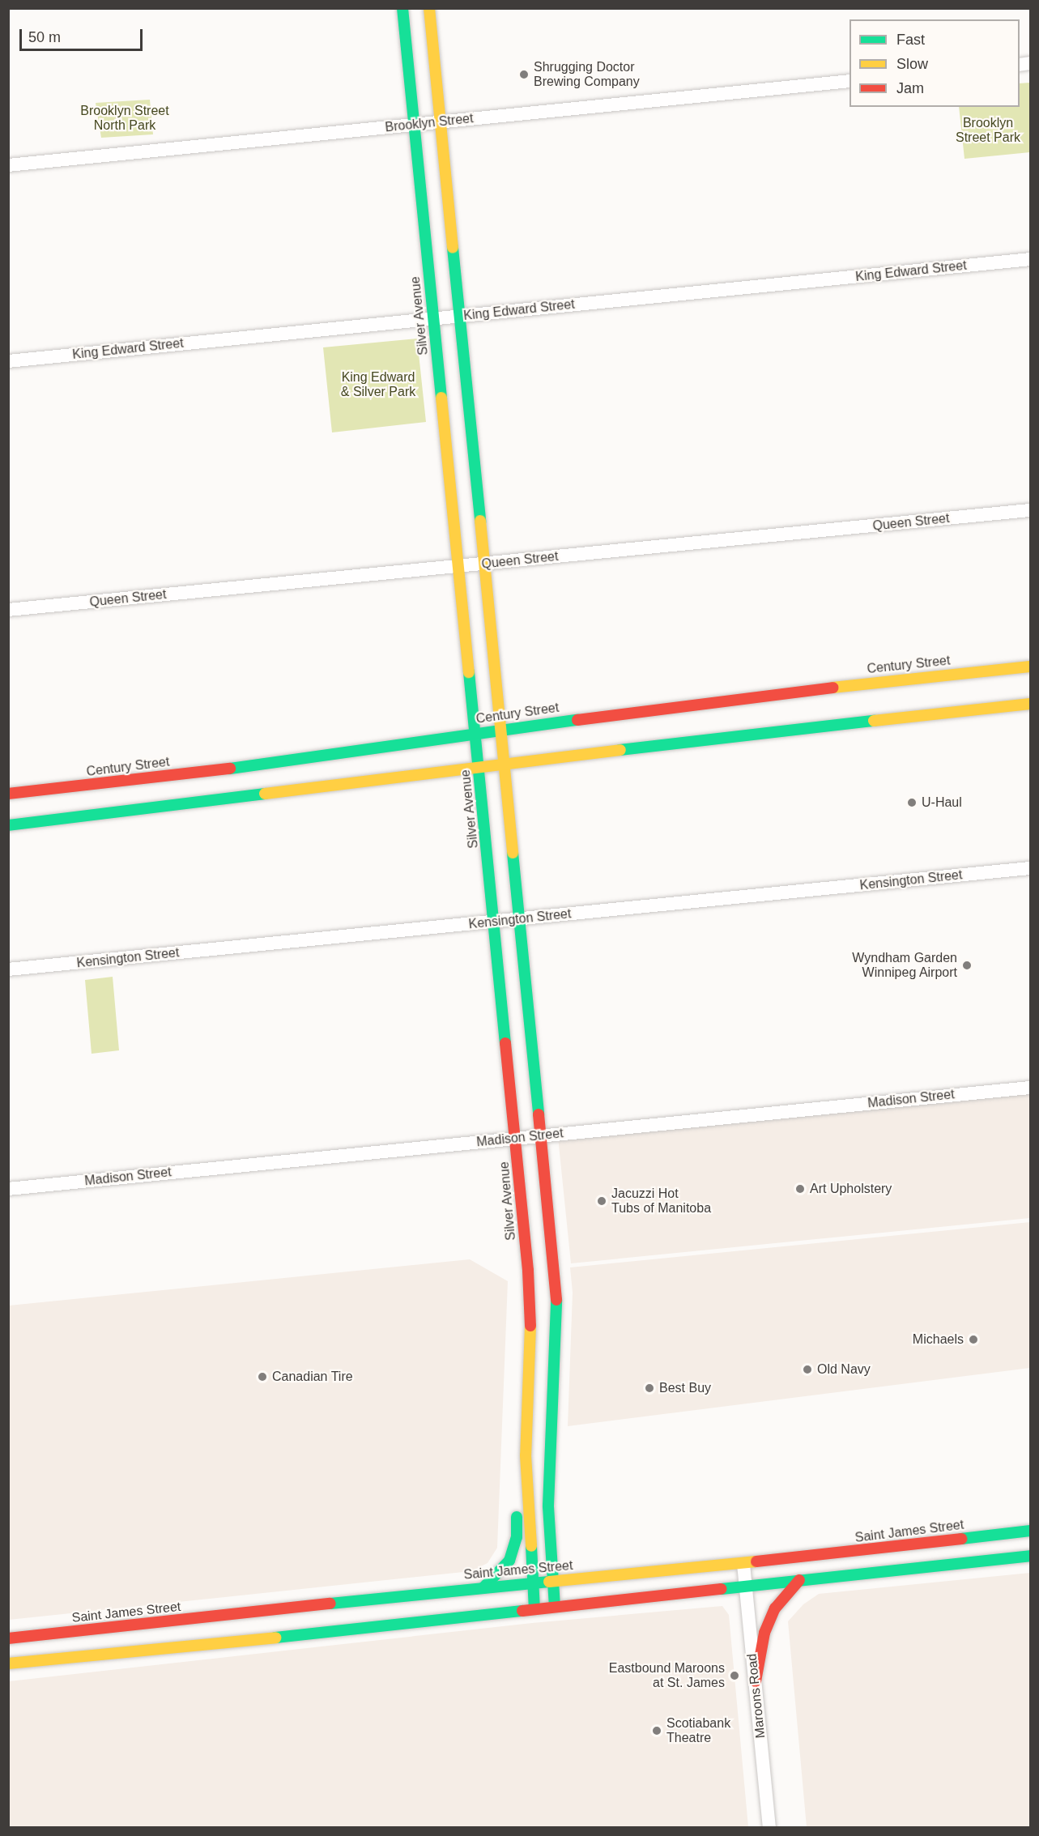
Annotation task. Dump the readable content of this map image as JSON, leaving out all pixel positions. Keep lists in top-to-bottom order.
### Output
{
  "streets": {
    "main road": ["Silver Avenue", "Century Street", "Saint James Street"],
    "street": [
      "Brooklyn Street",
      "King Edward Street",
      "Queen Street",
      "Kensington Street",
      "Madison Street",
      "Maroons Road"
    ]
  },
  "crossings": [
    ["Brooklyn Street", "Silver Avenue"],
    ["King Edward Street", "Silver Avenue"],
    ["Silver Avenue", "Queen Street"],
    ["Silver Avenue", "Century Street"],
    ["Silver Avenue", "Kensington Street"],
    ["Silver Avenue", "Madison Street"],
    ["Silver Avenue", "Saint James Street"],
    ["Saint James Street", "Maroons Road"]
  ],
  "parks": ["Brooklyn Street North Park", "Brooklyn Street Park", "King Edward & Silver Park"],
  "places": [
    "Shrugging Doctor Brewing Company",
    "U-Haul",
    "Wyndham Garden Winnipeg Airport",
    "Art Upholstery",
    "Jacuzzi Hot Tubs of Manitoba",
    "Michaels",
    "Old Navy",
    "Canadian Tire",
    "Best Buy",
    "Eastbound Maroons at St. James",
    "Scotiabank Theatre"
  ],
  "legend": ["Fast", "Slow", "Jam"],
  "scale_bar": "50 m"
}
